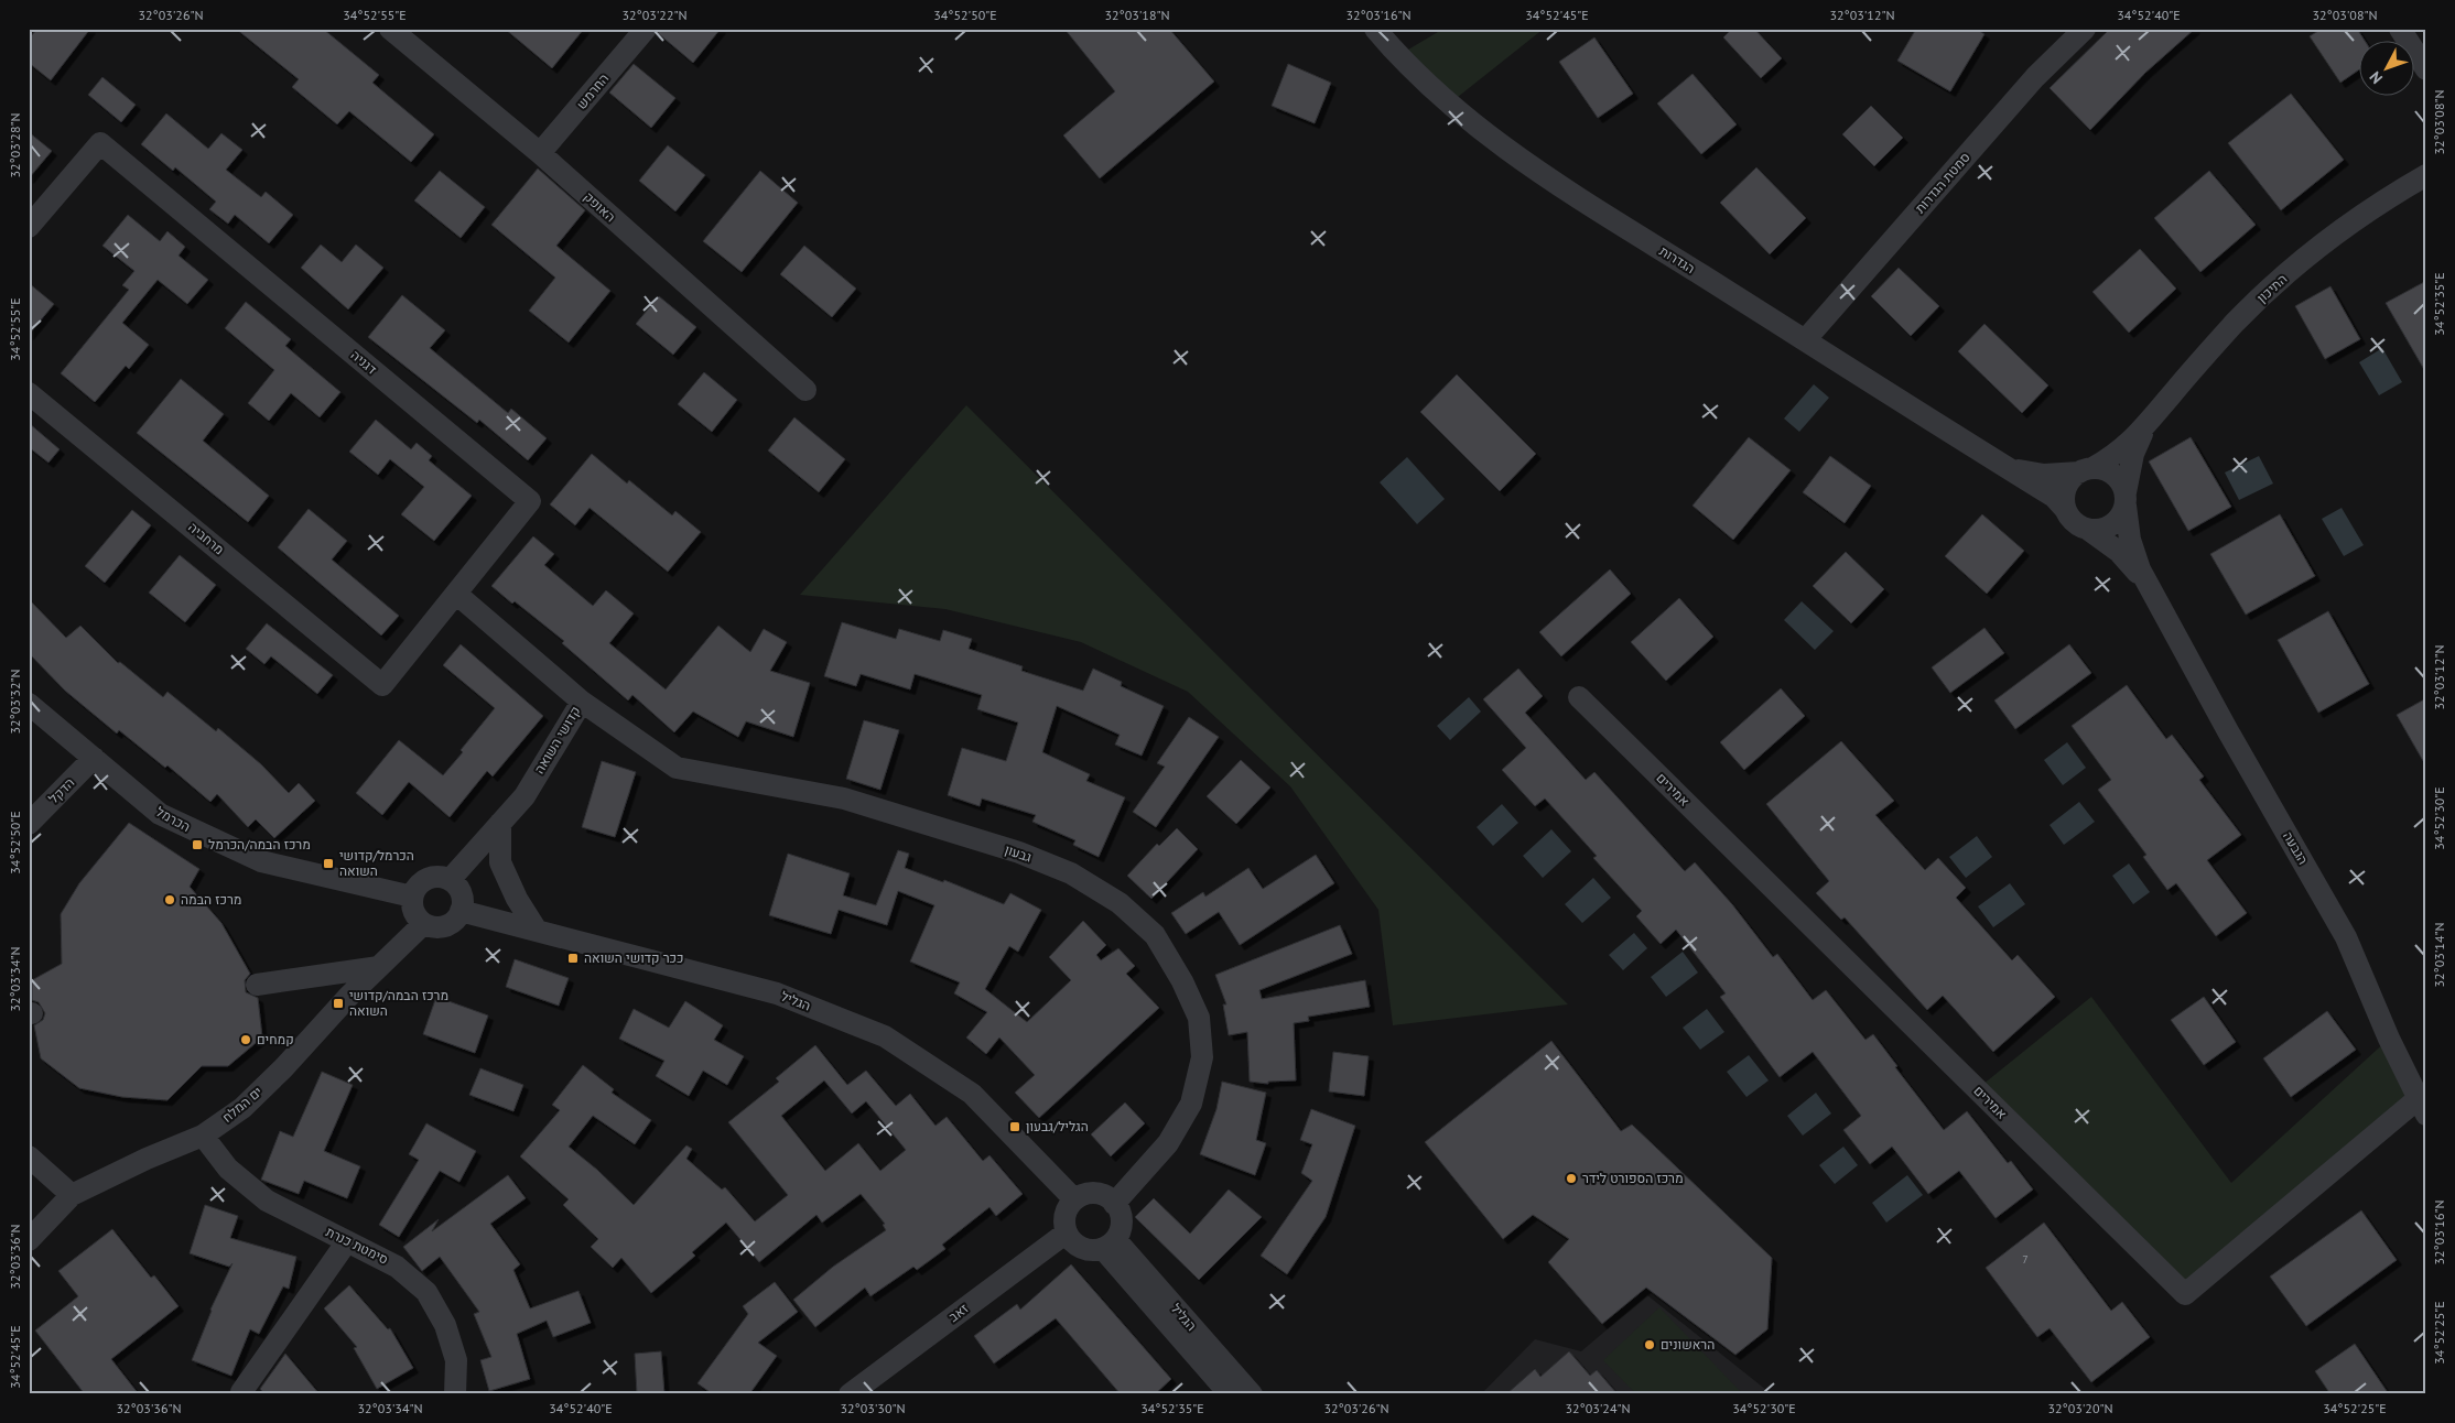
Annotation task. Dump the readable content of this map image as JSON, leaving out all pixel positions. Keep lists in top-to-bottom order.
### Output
{
  "streets": {
    "street": [
      "החרמש",
      "סמטת הגדרות",
      "האופק",
      "הגדרות",
      "התיכון",
      "דגניה",
      "מרחביה",
      "קדושי השואה",
      "אמירים",
      "הדקל",
      "הכרמל",
      "הגבעה",
      "גבעון",
      "הגליל",
      "ים המלח",
      "סימטת כנרת",
      "זאב"
    ]
  },
  "crossings": [
    ["החרמש", "האופק"],
    ["סמטת הגדרות", "הגדרות"],
    ["הגדרות", "הגבעה"],
    ["התיכון", "הגבעה"],
    ["דגניה", "מרחביה"],
    ["דגניה", "קדושי השואה"],
    ["קדושי השואה", "הכרמל"],
    ["קדושי השואה", "גבעון"],
    ["קדושי השואה", "הגליל"],
    ["קדושי השואה", "ים המלח"],
    ["אמירים", "הגבעה"],
    ["הדקל", "הכרמל"],
    ["הכרמל", "הגליל"],
    ["הכרמל", "ים המלח"],
    ["גבעון", "הגליל"],
    ["גבעון", "זאב"],
    ["הגליל", "ים המלח"],
    ["הגליל", "זאב"],
    ["ים המלח", "סימטת כנרת"]
  ],
  "places": {
    "transit": [
      "מרכז הבמה/הכרמל",
      "הכרמל/קדושי השואה",
      "ככר קדושי השואה",
      "מרכז הבמה/קדושי השואה",
      "הגליל/גבעון"
    ],
    "other": [
      "מרכז הבמה",
      "קמחים",
      "מרכז הספורט לידר",
      "הראשונים"
    ]
  },
  "house_numbers": ["7"],
  "north": "bottom left",
  "coordinates": [
    "32°03'26\"N",
    "34°52'55\"E",
    "32°03'22\"N",
    "34°52'50\"E",
    "32°03'18\"N",
    "32°03'16\"N",
    "34°52'45\"E",
    "32°03'12\"N",
    "34°52'40\"E",
    "32°03'08\"N",
    "32°03'28\"N",
    "34°52'35\"E",
    "32°03'32\"N",
    "34°52'30\"E",
    "32°03'14\"N",
    "32°03'34\"N",
    "32°03'36\"N",
    "34°52'25\"E",
    "32°03'30\"N",
    "32°03'24\"N",
    "32°03'20\"N"
  ]
}
